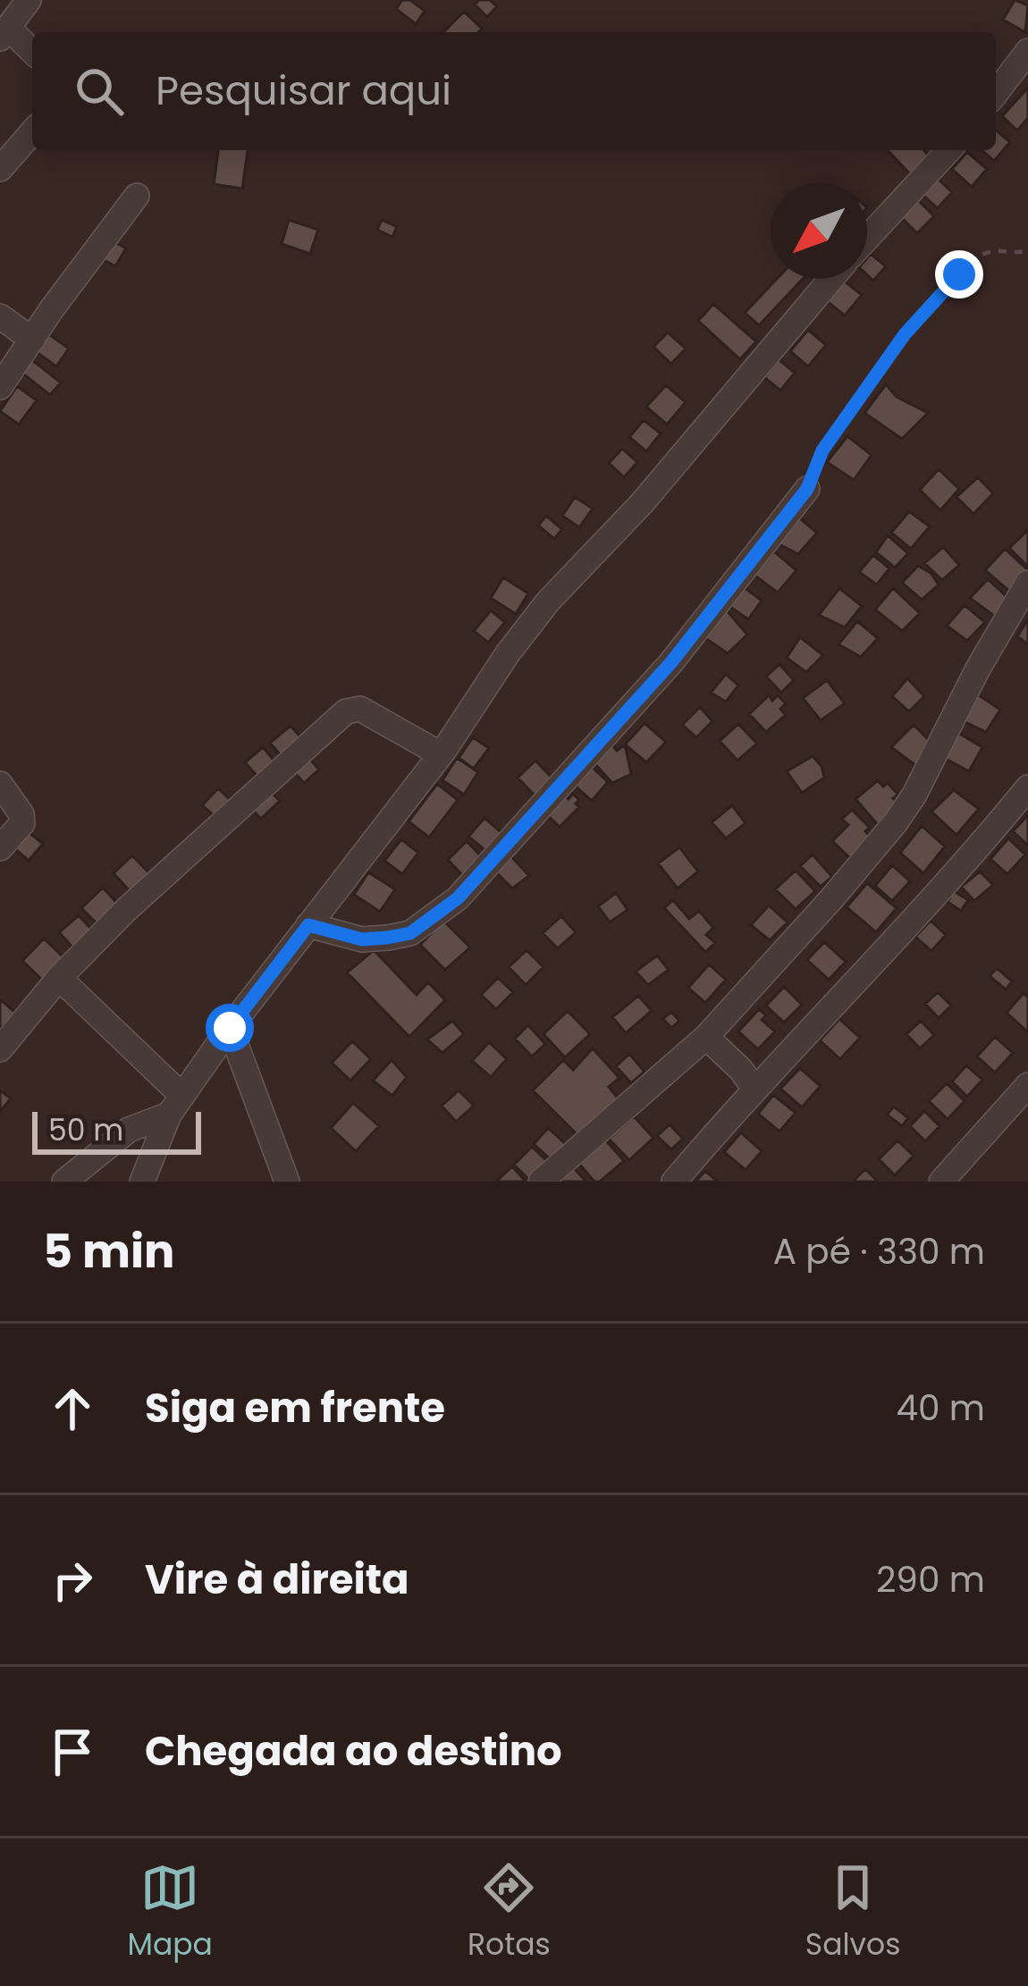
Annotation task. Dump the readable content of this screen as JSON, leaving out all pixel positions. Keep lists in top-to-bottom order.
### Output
{
  "scale_bar": "50 m",
  "north": "bottom left",
  "page": {
    "search": "Pesquisar aqui",
    "scale": "50 m",
    "heading": ["5 min", "A pé · 330 m"],
    "list": [
      ["Siga em frente", "40 m"],
      ["Vire à direita", "290 m"],
      "Chegada ao destino"
    ],
    "nav": ["Mapa", "Rotas", "Salvos"]
  }
}
